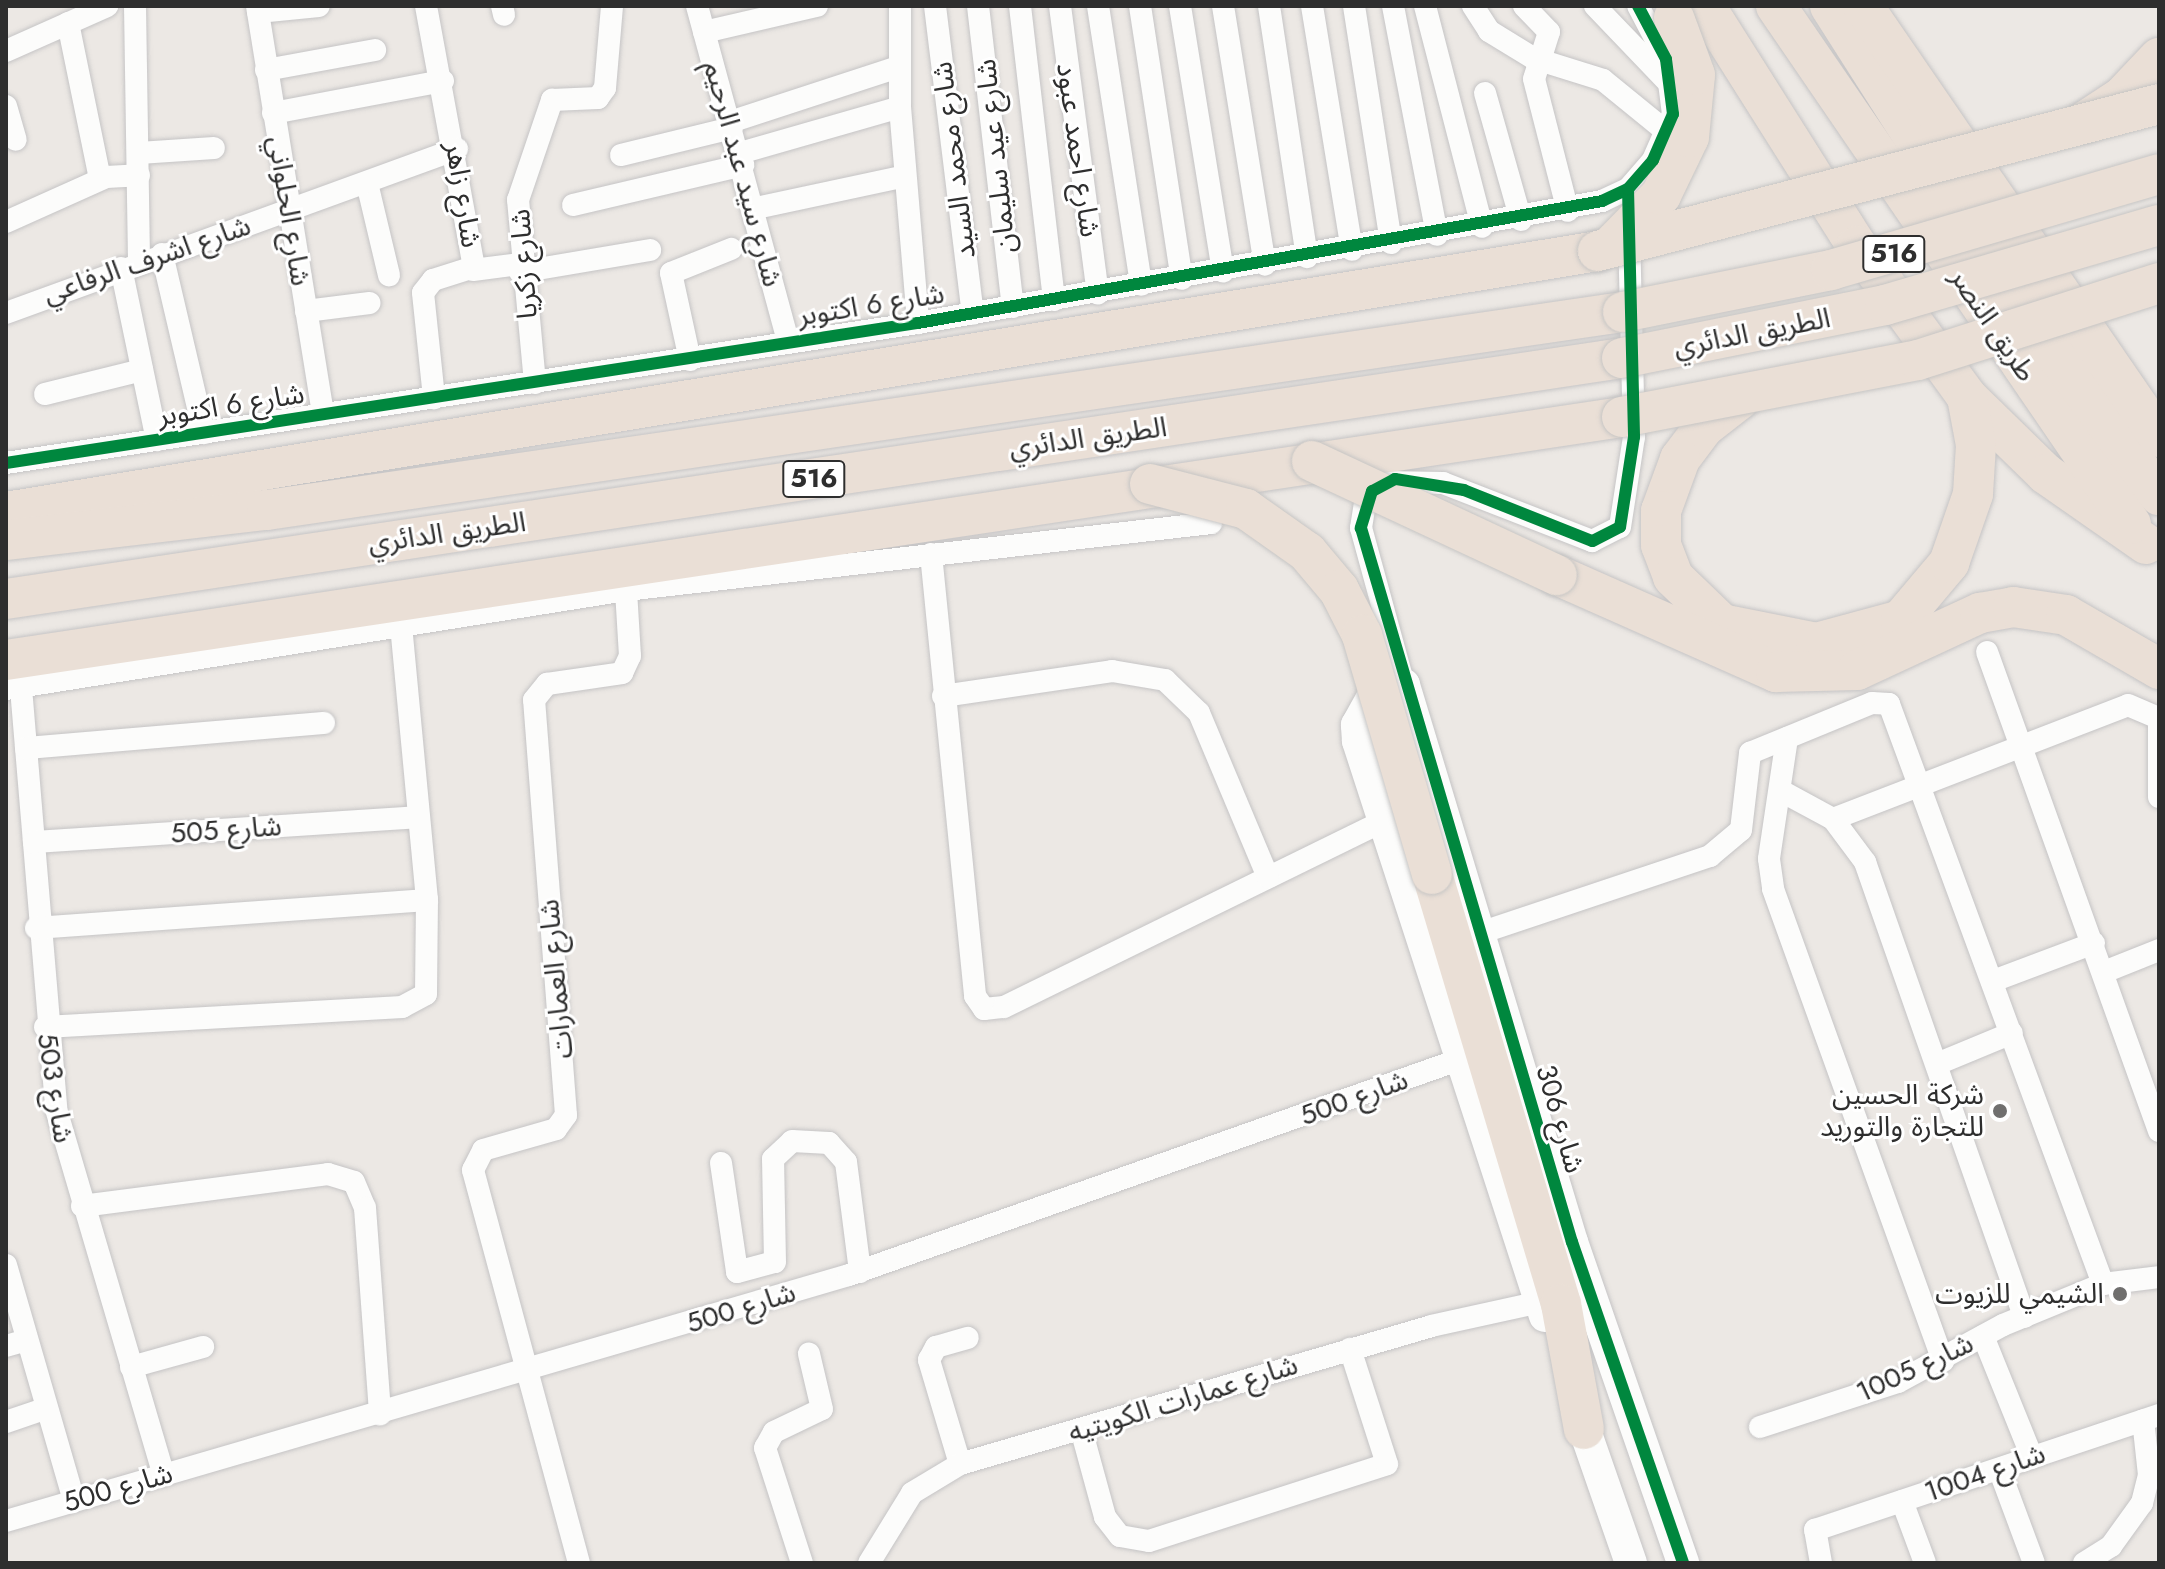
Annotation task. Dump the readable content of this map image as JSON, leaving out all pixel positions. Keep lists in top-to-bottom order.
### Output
{
  "streets": {
    "highway": ["516", "طريق النصر", "الطريق الدائري"],
    "street": [
      "شارع احمد عبود",
      "شارع عيد سليمان",
      "شارع محمد السيد",
      "شارع سيد عبد الرحيم",
      "شارع زاهر",
      "شارع الحلواني",
      "شارع اشرف الرفاعي",
      "شارع زكريا",
      "شارع 6 اكتوبر",
      "شارع 505",
      "شارع العمارات",
      "شارع 503",
      "شارع 500",
      "شارع 306",
      "شارع 1005",
      "شارع عمارات الكويتيه",
      "شارع 1004"
    ]
  },
  "crossings": [
    ["شارع احمد عبود", "شارع 6 اكتوبر"],
    ["شارع عيد سليمان", "شارع 6 اكتوبر"],
    ["شارع محمد السيد", "شارع 6 اكتوبر"],
    ["شارع سيد عبد الرحيم", "شارع 6 اكتوبر"],
    ["شارع زاهر", "شارع اشرف الرفاعي"],
    ["شارع زاهر", "شارع 6 اكتوبر"],
    ["شارع الحلواني", "شارع اشرف الرفاعي"],
    ["شارع الحلواني", "شارع 6 اكتوبر"],
    ["شارع زكريا", "شارع 6 اكتوبر"],
    ["شارع 505", "شارع 503"],
    ["شارع العمارات", "شارع 500"],
    ["شارع 503", "شارع 500"]
  ],
  "places": ["شركة الحسين للتجارة والتوريد", "الشيمي للزيوت"]
}
